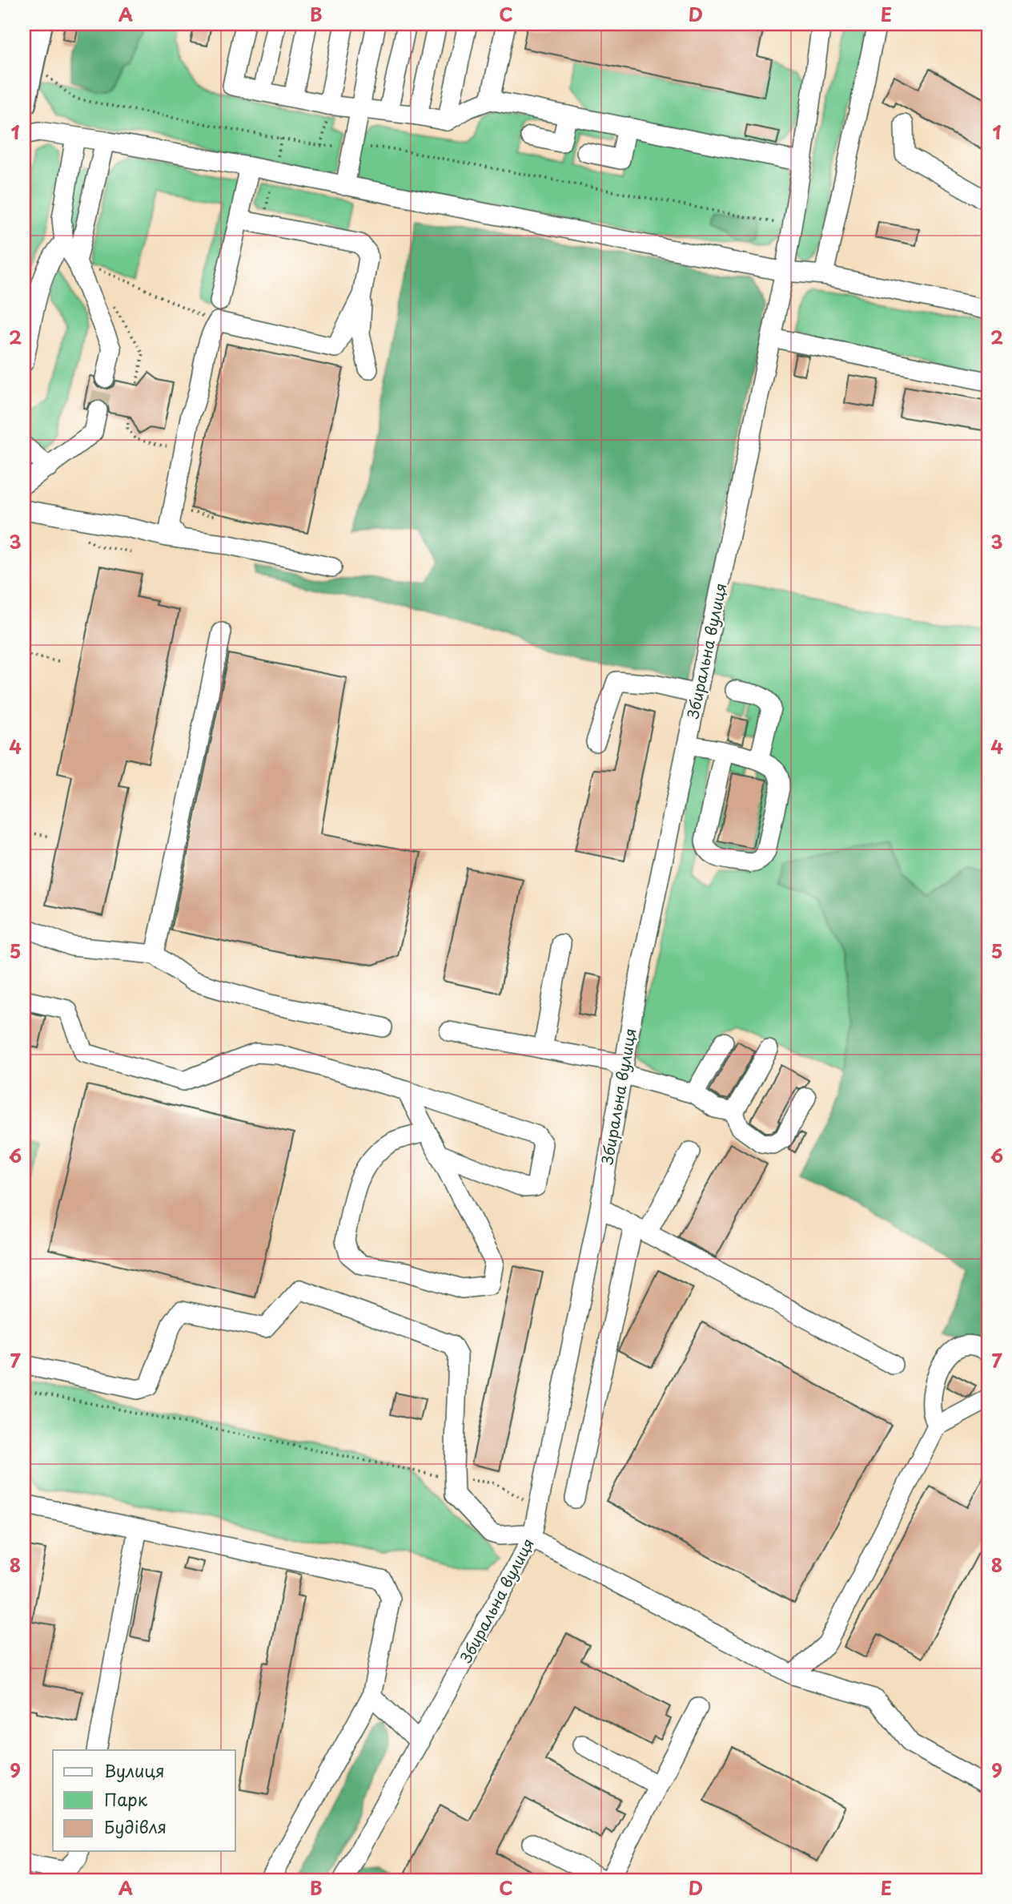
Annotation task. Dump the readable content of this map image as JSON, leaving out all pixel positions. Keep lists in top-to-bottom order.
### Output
{
  "streets": {
    "street": ["Збиральна вулиця"]
  },
  "legend": ["Вулиця", "Парк", "Будівля"],
  "grid": {
    "columns": [
      "A",
      "B",
      "C",
      "D",
      "E"
    ],
    "rows": [
      "1",
      "2",
      "3",
      "4",
      "5",
      "6",
      "7",
      "8",
      "9"
    ]
  }
}
